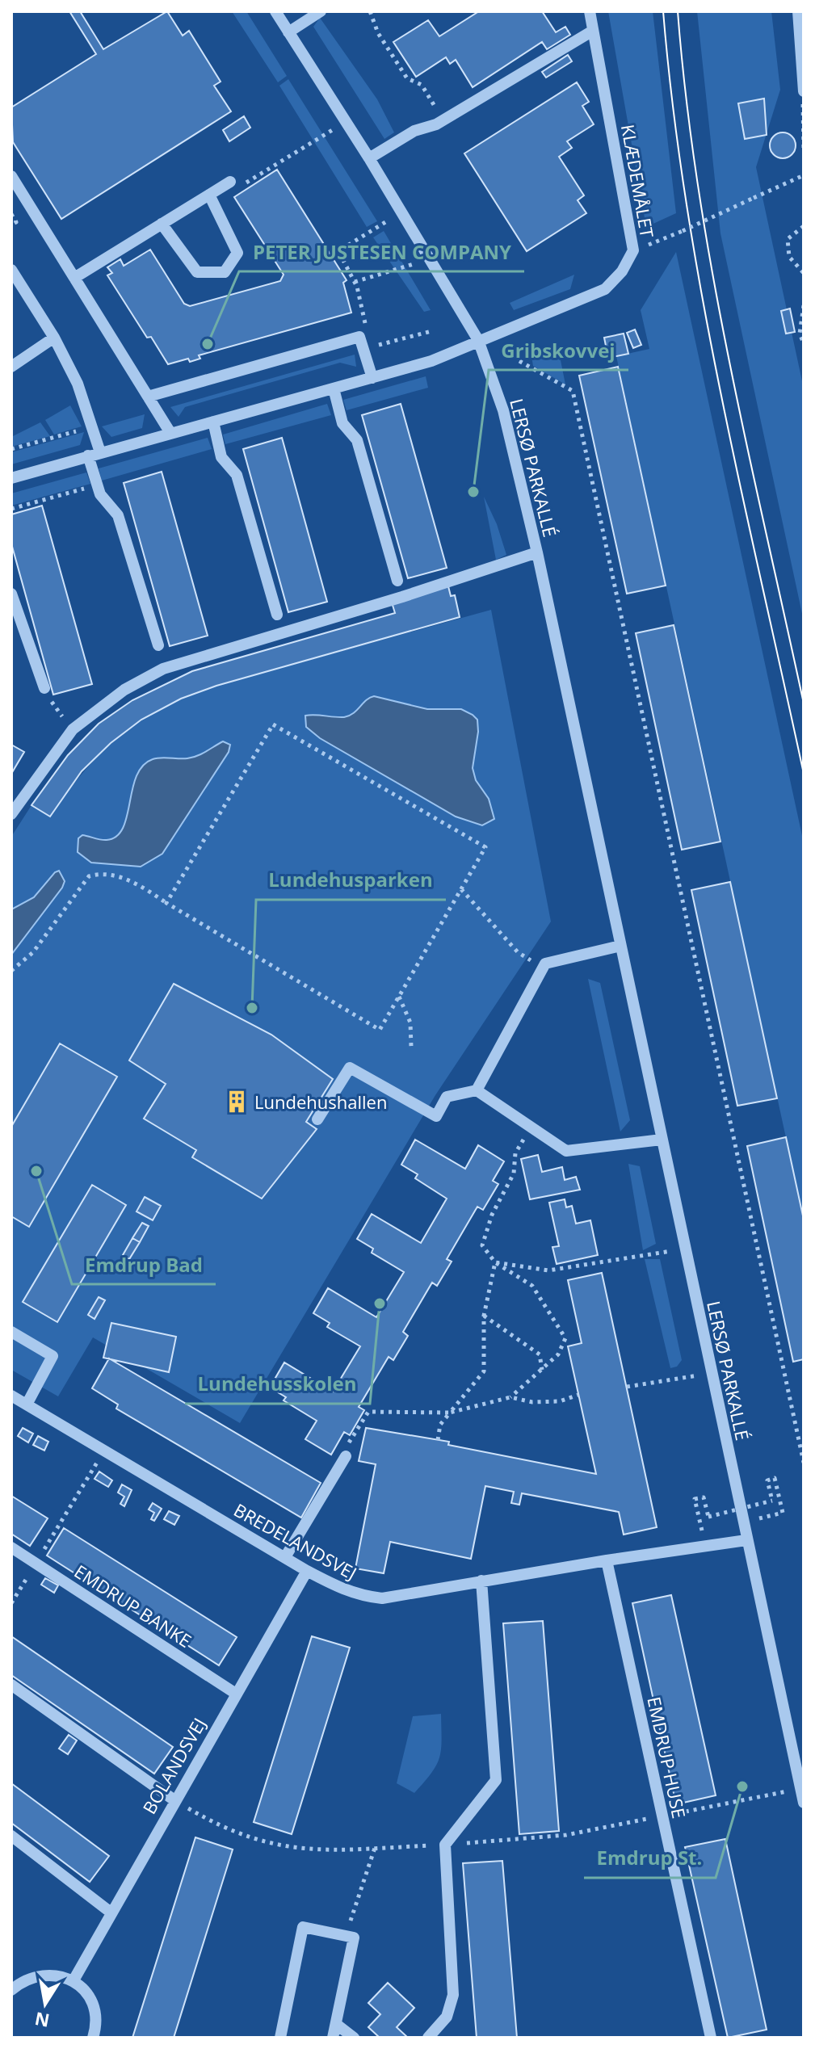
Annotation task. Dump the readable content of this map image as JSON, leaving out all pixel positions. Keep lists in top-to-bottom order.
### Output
{
  "streets": {
    "street": [
      "KLÆDEMÅLET",
      "LERSØ PARKALLÉ",
      "BREDELANDSVEJ",
      "EMDRUP BANKE",
      "EMDRUP HUSE",
      "BOLANDSVEJ"
    ]
  },
  "crossings": [
    ["KLÆDEMÅLET", "LERSØ PARKALLÉ"],
    ["LERSØ PARKALLÉ", "BREDELANDSVEJ"],
    ["BREDELANDSVEJ", "EMDRUP HUSE"],
    ["BREDELANDSVEJ", "BOLANDSVEJ"],
    ["EMDRUP BANKE", "BOLANDSVEJ"]
  ],
  "places": {
    "other": [
      "PETER JUSTESEN COMPANY",
      "Gribskovvej",
      "Lundehusparken",
      "Emdrup Bad",
      "Lundehusskolen",
      "Emdrup St."
    ],
    "building": ["Lundehushallen"]
  },
  "north": "bottom"
}
